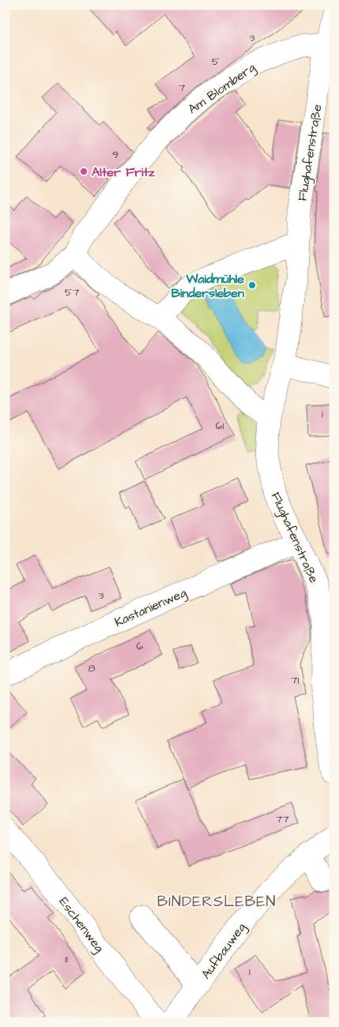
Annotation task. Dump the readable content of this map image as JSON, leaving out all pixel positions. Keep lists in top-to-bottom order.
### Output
{
  "streets": {
    "street": [
      "Am Blomberg",
      "Flughafenstraße",
      "Kastanienweg",
      "Eschenweg",
      "Aufbauweg"
    ]
  },
  "crossings": [
    ["Am Blomberg", "Flughafenstraße"],
    ["Flughafenstraße", "Kastanienweg"]
  ],
  "districts": ["BINDERSLEBEN"],
  "places": ["Alter Fritz", "Waidmühle Bindersleben"],
  "house_numbers": [
    "3",
    "5",
    "7",
    "9",
    "57",
    "1",
    "61",
    "3",
    "6",
    "8",
    "71",
    "77",
    "11",
    "1"
  ]
}
